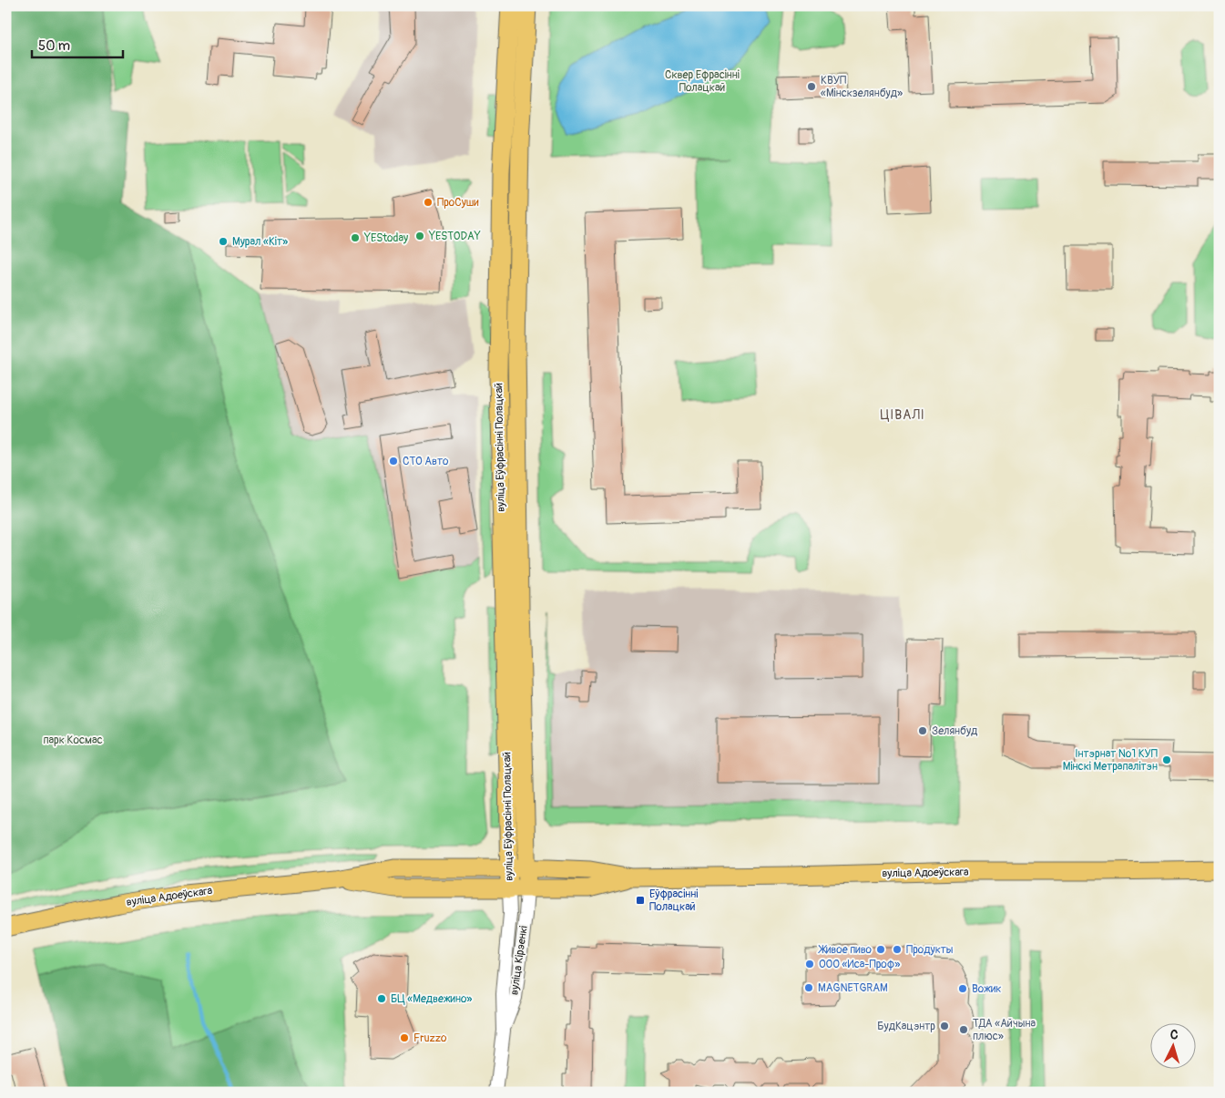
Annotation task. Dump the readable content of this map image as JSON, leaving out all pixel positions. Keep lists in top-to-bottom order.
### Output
{
  "streets": {
    "main road": ["вуліца Еўфрасінні Полацкай", "вуліца Адоеўскага"],
    "street": ["вуліца Кірэенкі"]
  },
  "crossings": [
    ["вуліца Еўфрасінні Полацкай", "вуліца Адоеўскага"],
    ["вуліца Еўфрасінні Полацкай", "вуліца Кірэенкі"],
    ["вуліца Адоеўскага", "вуліца Кірэенкі"]
  ],
  "districts": ["ЦІВАЛІ"],
  "parks": ["Сквер Ефрасінні Полацкай", "парк Космас"],
  "places": {
    "other": [
      "КВУП «Мінскзелянбуд»",
      "ПроСуши",
      "YESTODAY",
      "YEStoday",
      "Мурал «Кіт»",
      "СТО Авто",
      "Зелянбуд",
      "Інтэрнат №1 КУП Мінскі Метрапалітэн",
      "Живое пиво",
      "Продукты",
      "ООО «Иса-Проф»",
      "MAGNETGRAM",
      "Вожик",
      "БЦ «Медвежино»",
      "БудКацэнтр",
      "ТДА «Айчына плюс»",
      "Fruzzo"
    ],
    "transit": ["Еўфрасінні Полацкай"]
  },
  "scale_bar": "50 m",
  "north": "top"
}
